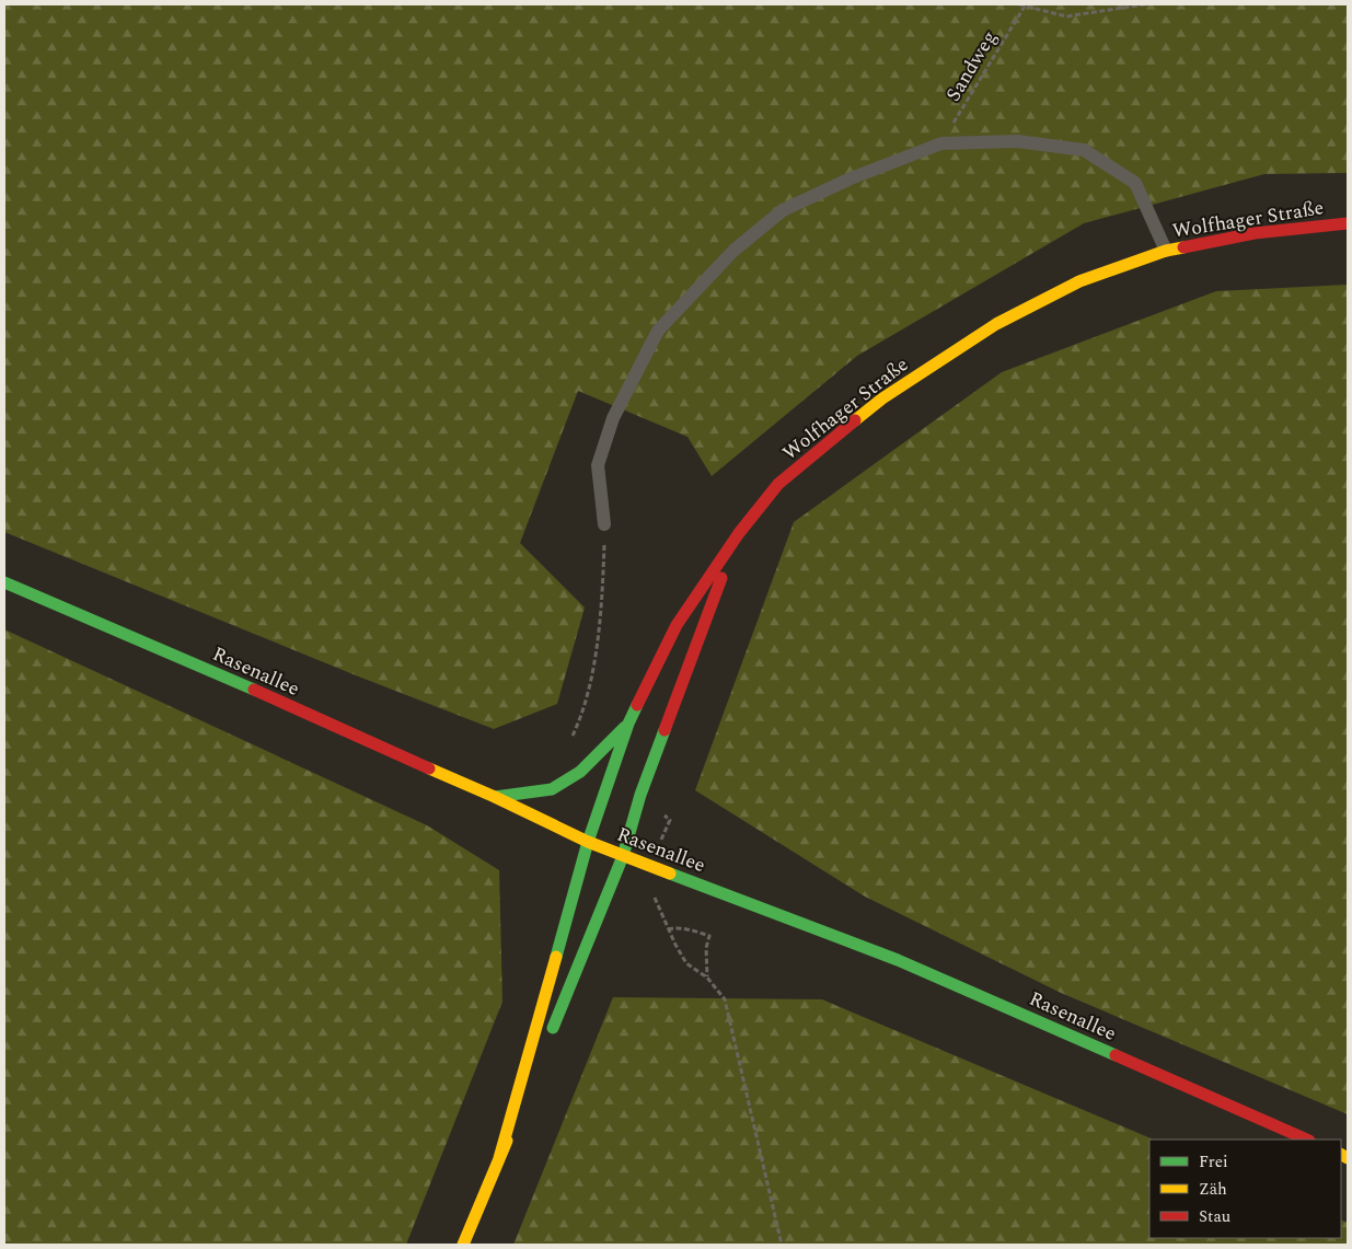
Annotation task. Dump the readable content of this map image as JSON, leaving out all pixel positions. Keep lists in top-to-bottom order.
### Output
{
  "streets": {
    "main road": ["Wolfhager Straße", "Rasenallee"],
    "path": ["Sandweg"]
  },
  "crossings": [
    ["Wolfhager Straße", "Rasenallee"]
  ],
  "legend": ["Frei", "Zäh", "Stau"]
}
